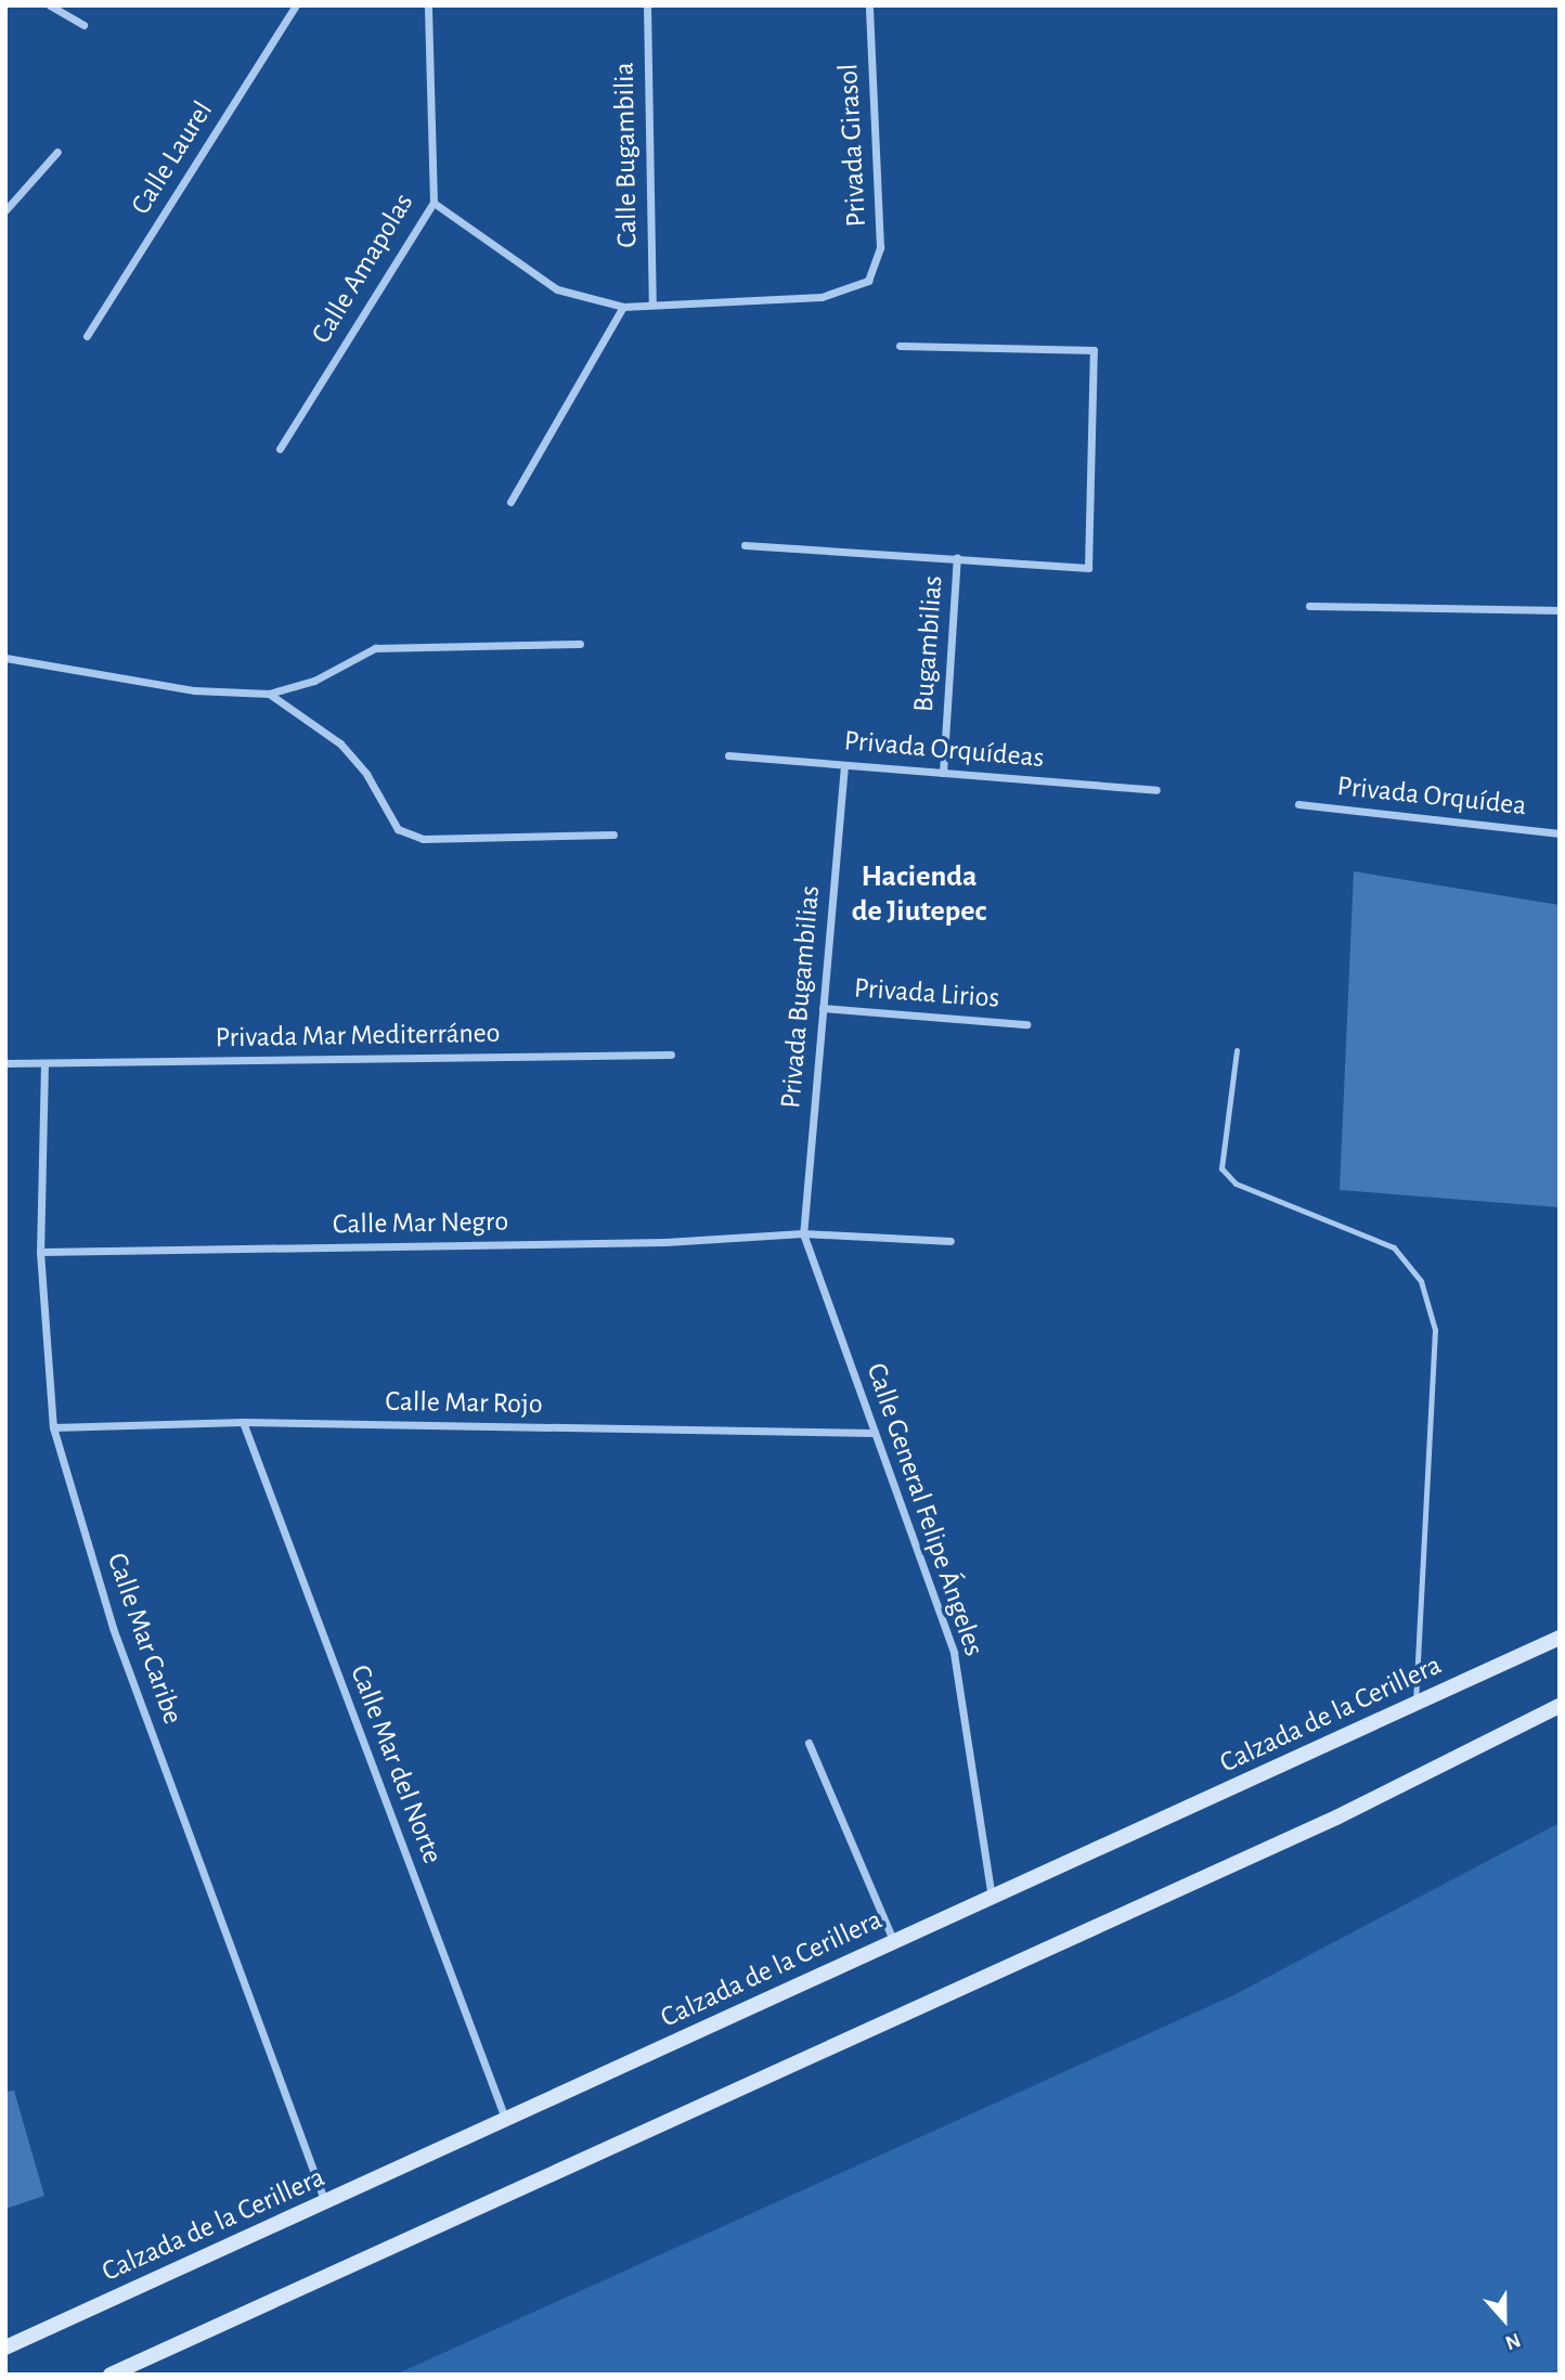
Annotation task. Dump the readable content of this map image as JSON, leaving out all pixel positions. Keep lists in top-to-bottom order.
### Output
{
  "streets": {
    "street": [
      "Privada Girasol",
      "Calle Bugambilia",
      "Calle Laurel",
      "Calle Amapolas",
      "Bugambilias",
      "Privada Orquídeas",
      "Privada Orquídea",
      "Privada Lirios",
      "Privada Bugambilias",
      "Privada Mar Mediterráneo",
      "Calle Mar Negro",
      "Calle Mar Rojo",
      "Calle General Felipe Ángeles",
      "Calle Mar Caribe",
      "Calzada de la Cerillera",
      "Calle Mar del Norte"
    ]
  },
  "crossings": [
    ["Privada Girasol", "Calle Bugambilia"],
    ["Bugambilias", "Privada Orquídeas"],
    ["Privada Orquídeas", "Privada Bugambilias"],
    ["Privada Lirios", "Privada Bugambilias"],
    ["Privada Bugambilias", "Calle Mar Negro"],
    ["Privada Bugambilias", "Calle General Felipe Ángeles"],
    ["Privada Mar Mediterráneo", "Calle Mar Caribe"],
    ["Calle Mar Negro", "Calle General Felipe Ángeles"],
    ["Calle Mar Negro", "Calle Mar Caribe"],
    ["Calle Mar Rojo", "Calle General Felipe Ángeles"],
    ["Calle Mar Rojo", "Calle Mar Caribe"],
    ["Calle Mar Rojo", "Calle Mar del Norte"],
    ["Calle General Felipe Ángeles", "Calzada de la Cerillera"],
    ["Calle Mar Caribe", "Calzada de la Cerillera"],
    ["Calzada de la Cerillera", "Calle Mar del Norte"]
  ],
  "districts": ["Hacienda de Jiutepec"],
  "north": "bottom"
}
